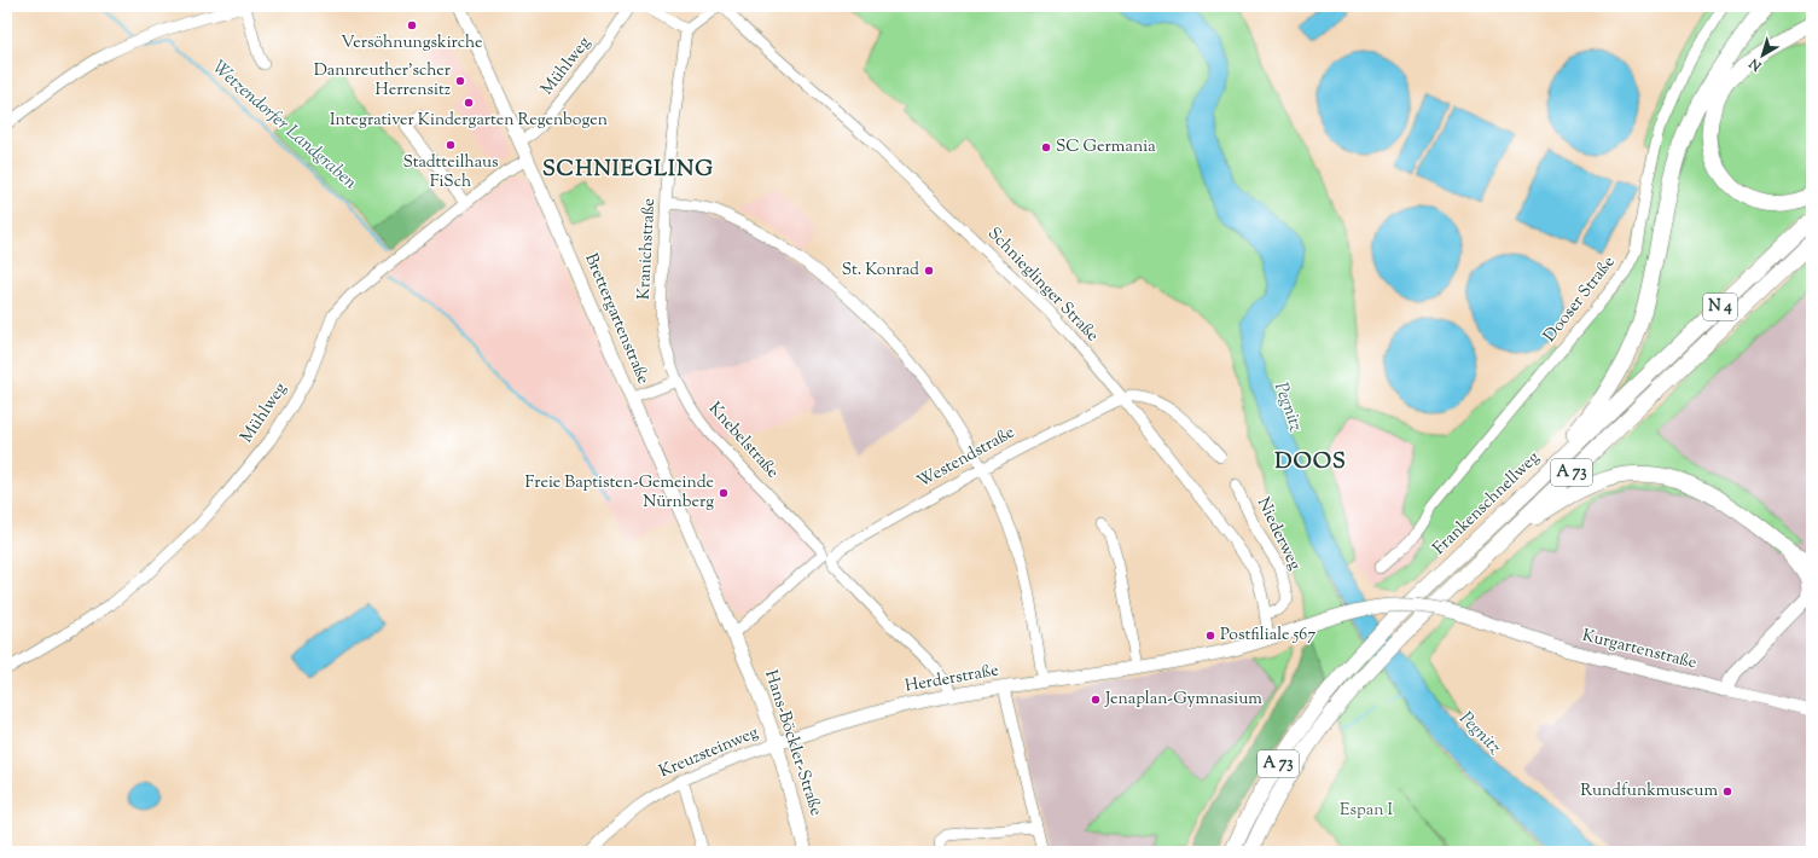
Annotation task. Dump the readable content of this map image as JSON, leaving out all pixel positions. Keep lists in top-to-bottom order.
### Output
{
  "streets": {
    "highway": ["N 4", "A 73", "Frankenschnellweg"],
    "main road": [
      "Brettergartenstraße",
      "Kurgartenstraße",
      "Herderstraße",
      "Hans-Böckler-Straße"
    ],
    "street": [
      "Mühlweg",
      "Kranichstraße",
      "Schnieglinger Straße",
      "Dooser Straße",
      "Knebelstraße",
      "Westendstraße",
      "Niederweg",
      "Kreuzsteinweg"
    ]
  },
  "crossings": [
    ["Mühlweg", "Brettergartenstraße"],
    ["Kranichstraße", "Knebelstraße"],
    ["Schnieglinger Straße", "Westendstraße"],
    ["Schnieglinger Straße", "Niederweg"],
    ["Schnieglinger Straße", "Herderstraße"],
    ["Brettergartenstraße", "Westendstraße"],
    ["Brettergartenstraße", "Hans-Böckler-Straße"],
    ["Knebelstraße", "Westendstraße"],
    ["Knebelstraße", "Herderstraße"],
    ["Westendstraße", "Hans-Böckler-Straße"],
    ["Kurgartenstraße", "Herderstraße"],
    ["Herderstraße", "Hans-Böckler-Straße"],
    ["Herderstraße", "Kreuzsteinweg"],
    ["Hans-Böckler-Straße", "Kreuzsteinweg"]
  ],
  "districts": ["SCHNIEGLING", "DOOS"],
  "water": ["Wetzendorfer Landgraben", "Pegnitz"],
  "parks": ["Espan I"],
  "places": [
    "Versöhnungskirche",
    "Dannreuther’scher Herrensitz",
    "Integrativer Kindergarten Regenbogen",
    "Stadtteilhaus FiSch",
    "SC Germania",
    "St. Konrad",
    "Freie Baptisten-Gemeinde Nürnberg",
    "Postfiliale 567",
    "Jenaplan-Gymnasium",
    "Rundfunkmuseum"
  ],
  "north": "bottom left"
}
